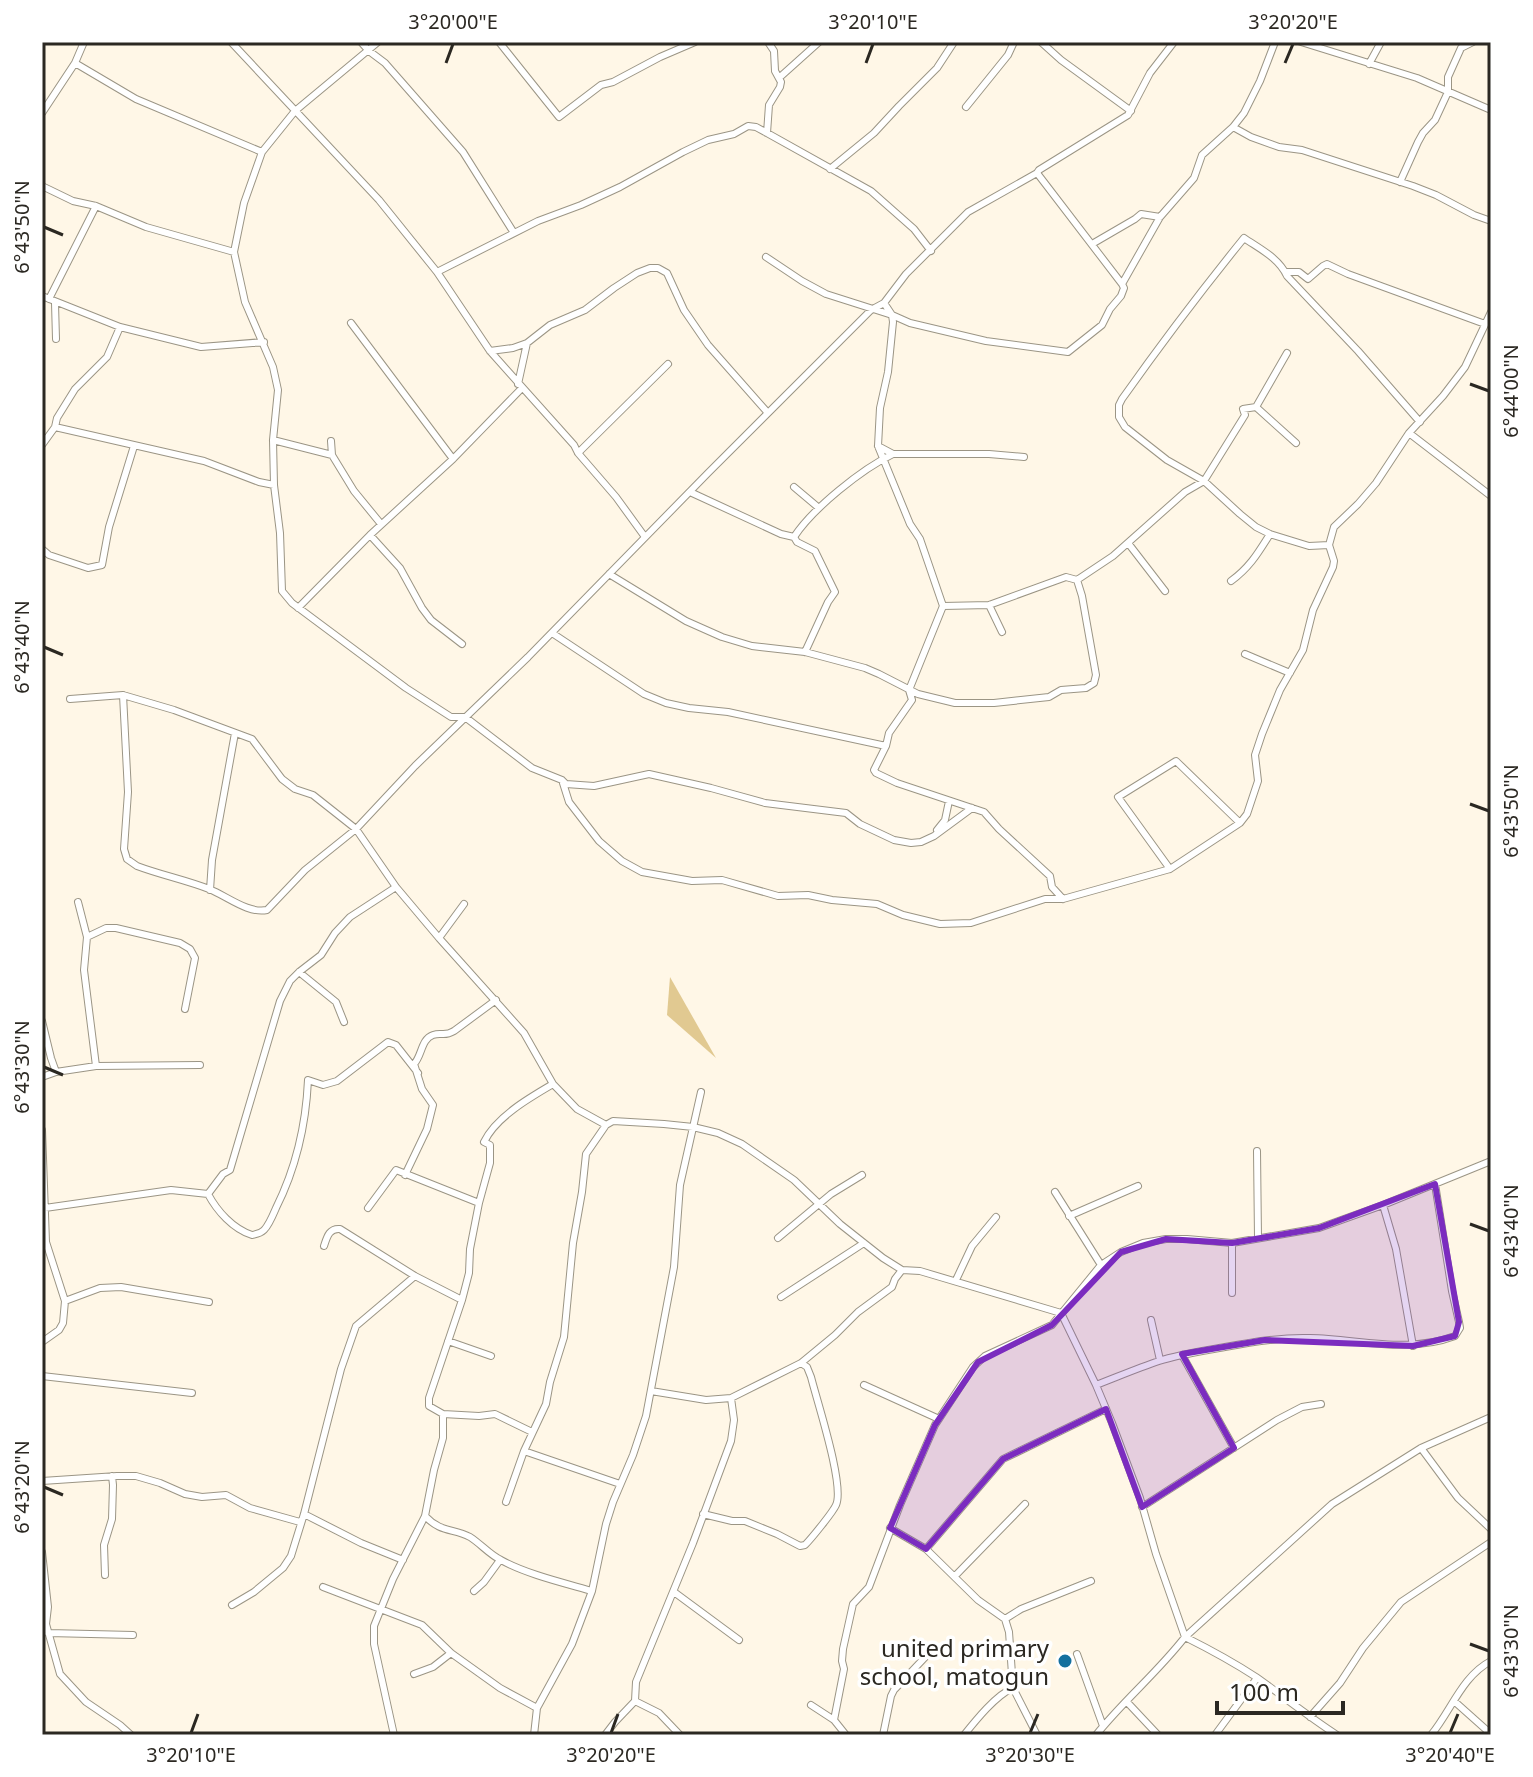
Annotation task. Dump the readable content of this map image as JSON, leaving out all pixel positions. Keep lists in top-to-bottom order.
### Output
{
  "places": ["united primary school, matogun"],
  "scale_bar": "100 m",
  "coordinates": [
    "3°20'00\"E",
    "3°20'10\"E",
    "3°20'20\"E",
    "6°43'50\"N",
    "6°44'00\"N",
    "6°43'40\"N",
    "6°43'30\"N",
    "6°43'20\"N",
    "3°20'30\"E",
    "3°20'40\"E"
  ]
}
